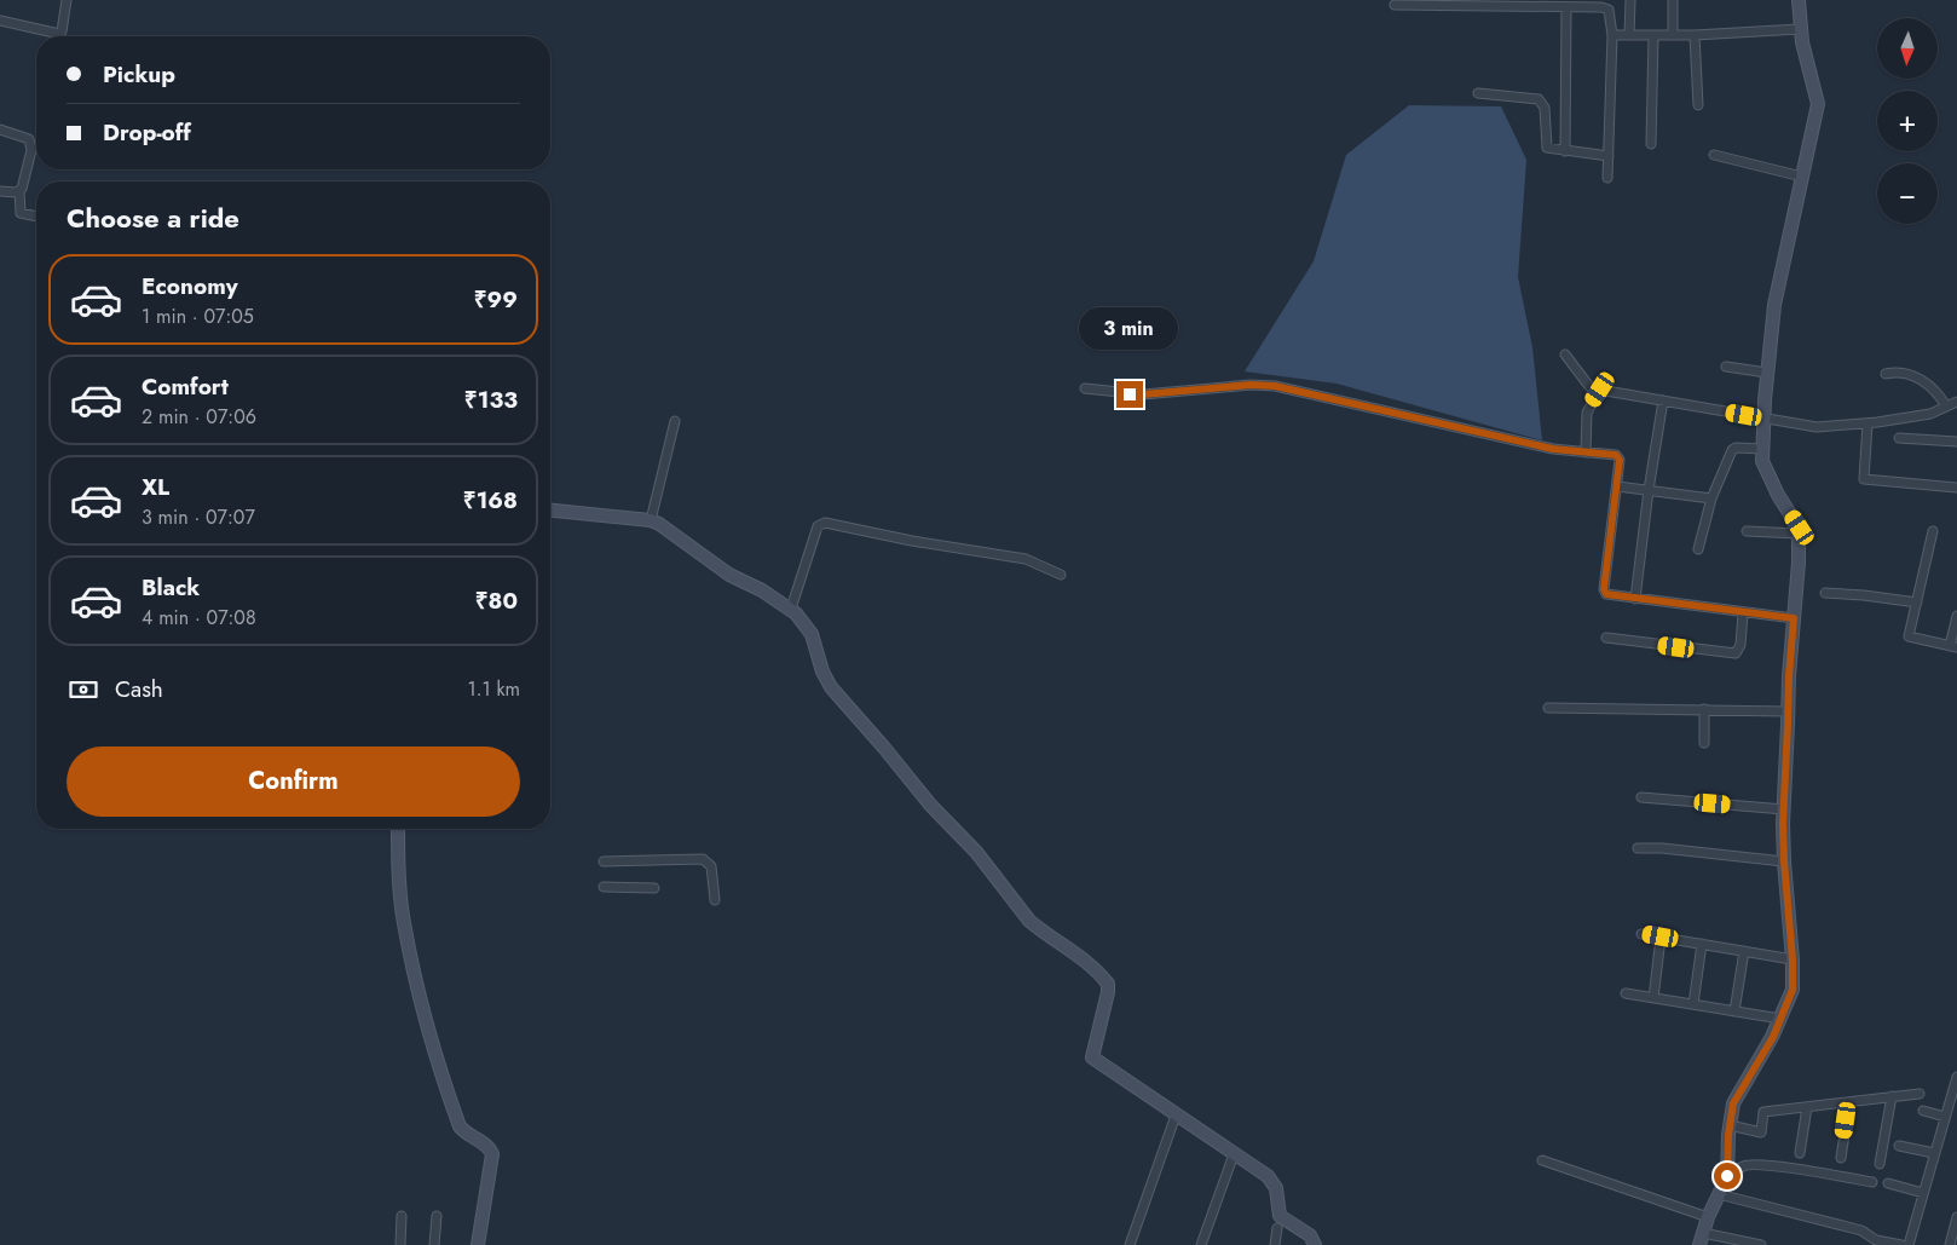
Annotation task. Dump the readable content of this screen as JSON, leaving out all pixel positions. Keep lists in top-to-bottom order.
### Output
{
  "north": "bottom",
  "page": {
    "map_buttons": ["+", "−"],
    "banner": ["Pickup", "Drop-off"],
    "heading": "Choose a ride",
    "list": [
      {
        "name": "Economy",
        "note": "1 min · 07:05",
        "value": "₹99"
      },
      {
        "name": "Comfort",
        "note": "2 min · 07:06",
        "value": "₹133"
      },
      {
        "name": "XL",
        "note": "3 min · 07:07",
        "value": "₹168"
      },
      {
        "name": "Black",
        "note": "4 min · 07:08",
        "value": "₹80"
      }
    ],
    "bubble": "3 min",
    "pay": ["Cash", "1.1 km"],
    "buttons": "Confirm"
  }
}
